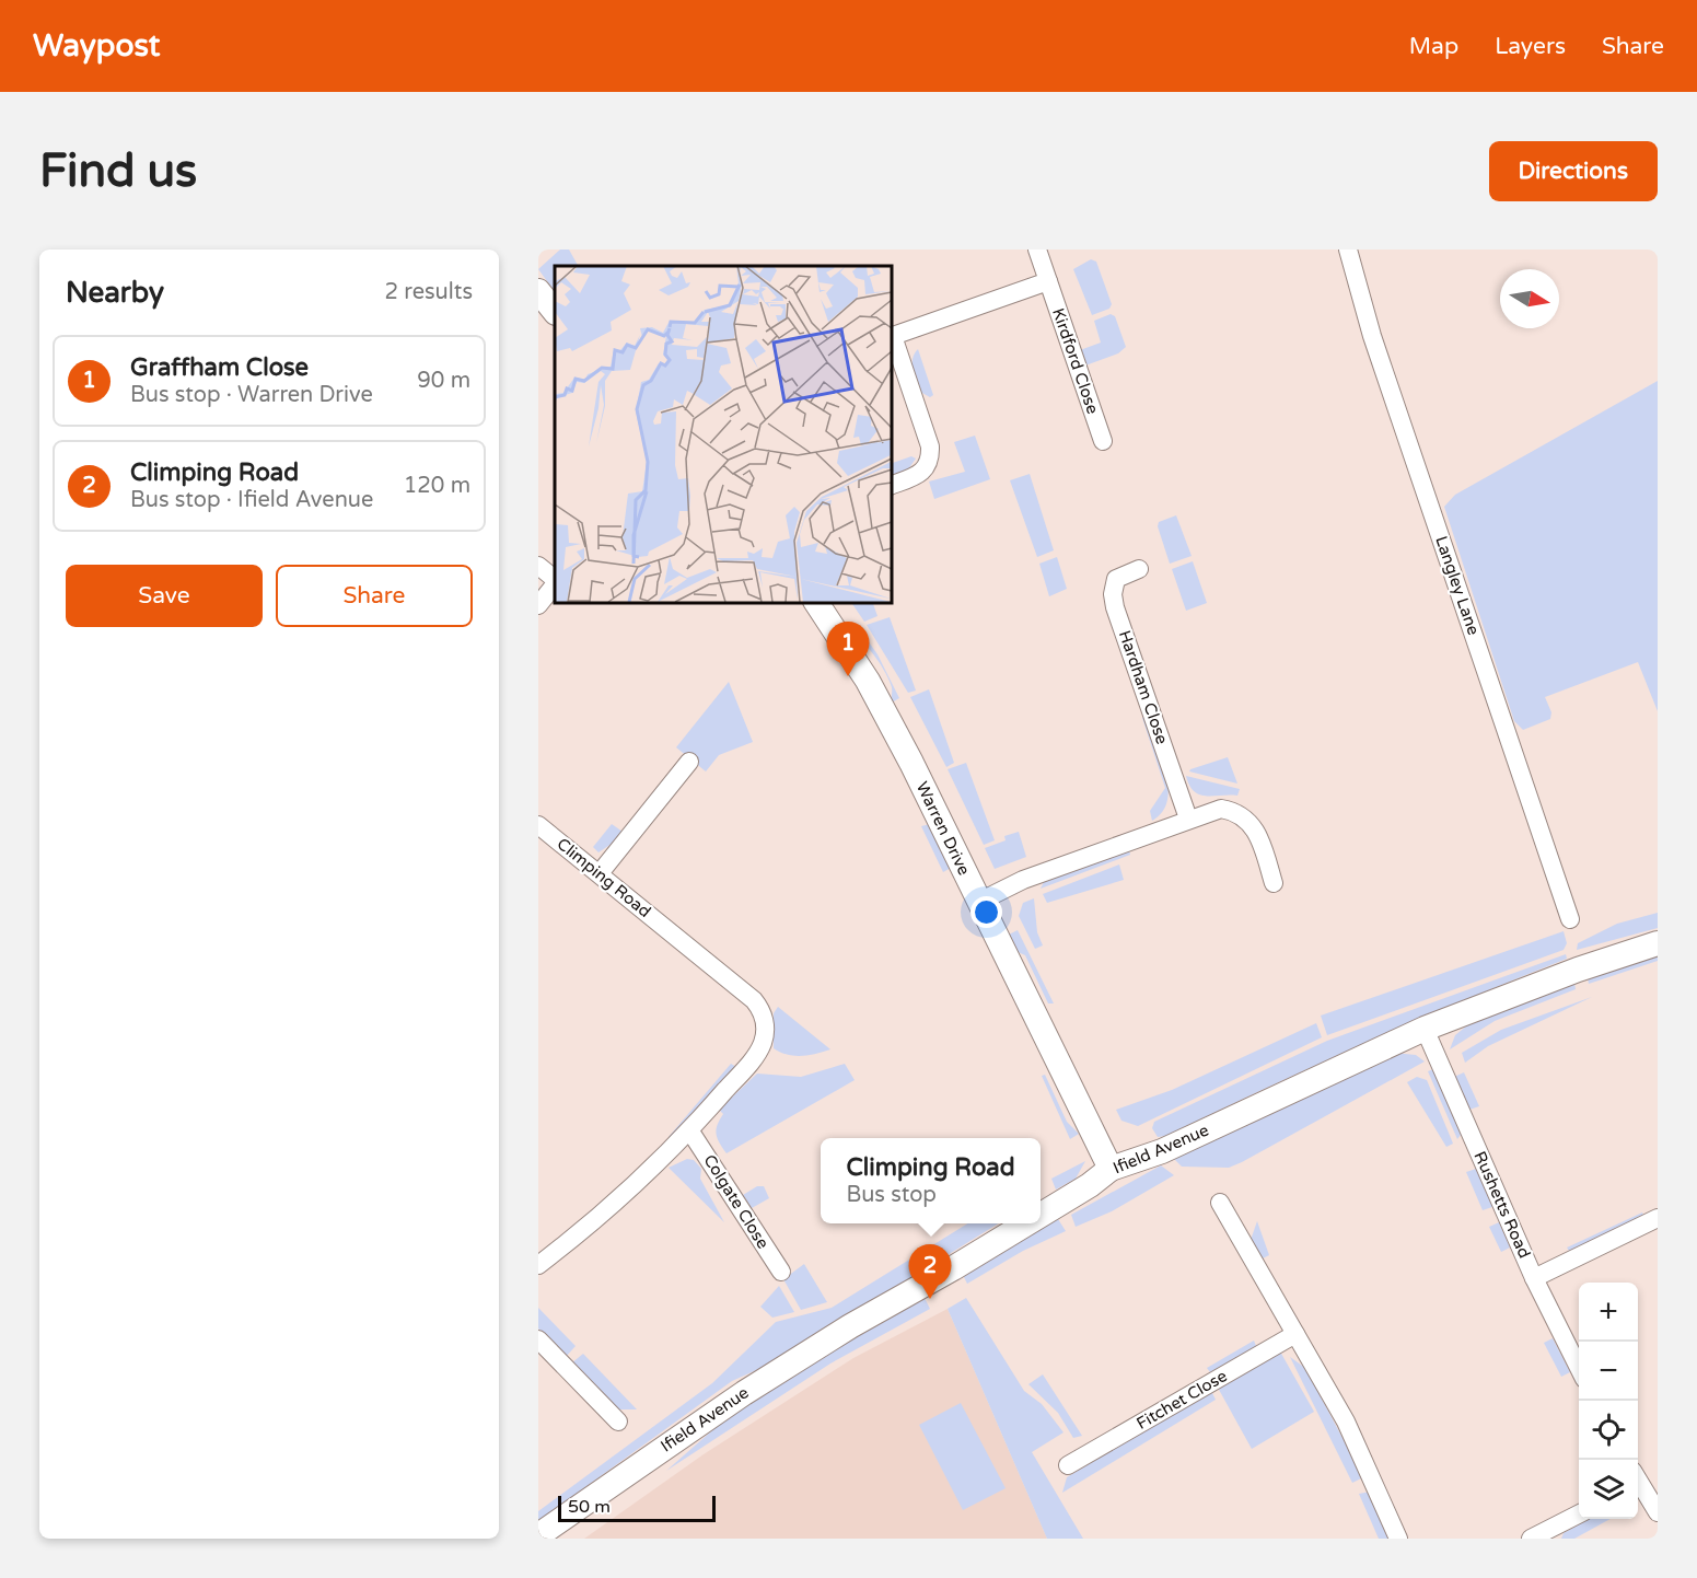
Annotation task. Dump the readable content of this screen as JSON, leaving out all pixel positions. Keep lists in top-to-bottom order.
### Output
{
  "streets": {
    "street": [
      "Kirdford Close",
      "Langley Lane",
      "Hardham Close",
      "Warren Drive",
      "Climping Road",
      "Ifield Avenue",
      "Colgate Close",
      "Rushetts Road",
      "Fitchet Close"
    ]
  },
  "crossings": [
    ["Warren Drive", "Ifield Avenue"],
    ["Climping Road", "Colgate Close"],
    ["Ifield Avenue", "Rushetts Road"]
  ],
  "scale_bar": "50 m",
  "north": "right",
  "page": {
    "header": "Waypost",
    "nav": ["Map", "Layers", "Share"],
    "buttons": [
      "Directions",
      ["Save", "Share"]
    ],
    "title": "Find us",
    "heading": ["Nearby", "2 results"],
    "list": [
      {
        "mark": "1",
        "name": "Graffham Close",
        "note": "Bus stop · Warren Drive",
        "value": "90 m"
      },
      {
        "mark": "2",
        "name": "Climping Road",
        "note": "Bus stop · Ifield Avenue",
        "value": "120 m"
      }
    ],
    "pins": ["1", "2"],
    "popup": ["Climping Road", "Bus stop"],
    "map_buttons": ["+", "−"],
    "scale": "50 m"
  }
}
